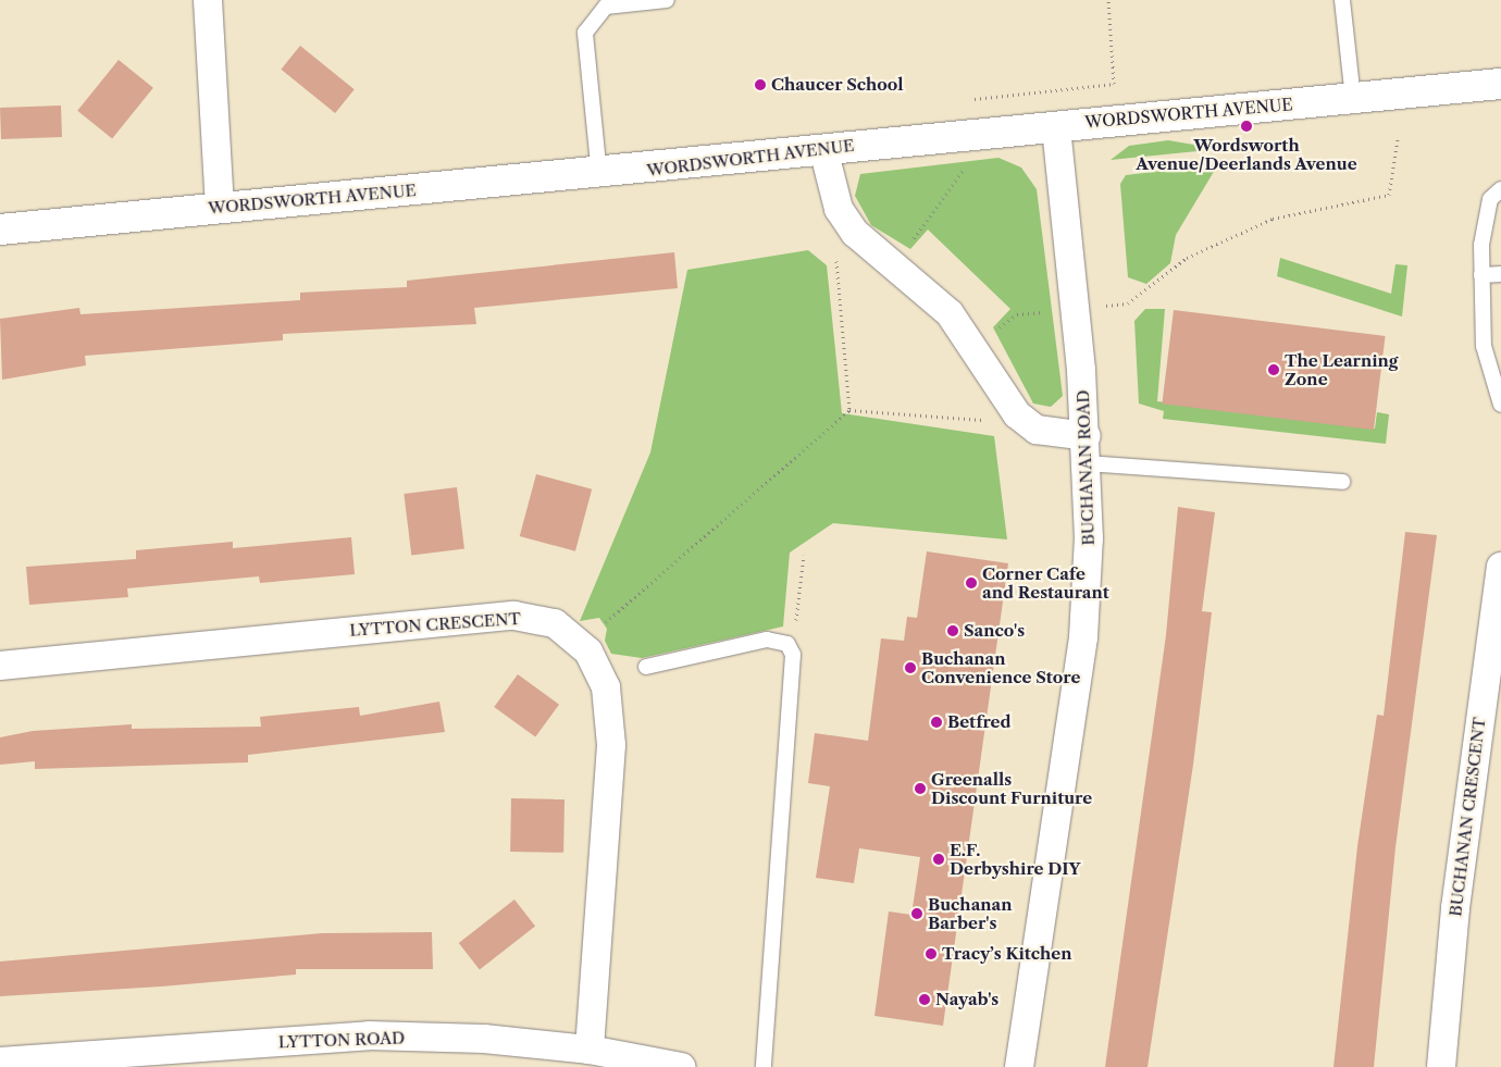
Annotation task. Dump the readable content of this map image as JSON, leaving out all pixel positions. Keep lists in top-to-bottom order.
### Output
{
  "streets": {
    "street": [
      "WORDSWORTH AVENUE",
      "BUCHANAN ROAD",
      "LYTTON CRESCENT",
      "BUCHANAN CRESCENT",
      "LYTTON ROAD"
    ]
  },
  "crossings": [
    ["WORDSWORTH AVENUE", "BUCHANAN ROAD"],
    ["LYTTON CRESCENT", "LYTTON ROAD"]
  ],
  "places": [
    "Chaucer School",
    "Wordsworth Avenue/Deerlands Avenue",
    "The Learning Zone",
    "Corner Cafe and Restaurant",
    "Sanco's",
    "Buchanan Convenience Store",
    "Betfred",
    "Greenalls Discount Furniture",
    "E.F. Derbyshire DIY",
    "Buchanan Barber's",
    "Tracy’s Kitchen",
    "Nayab's"
  ]
}
